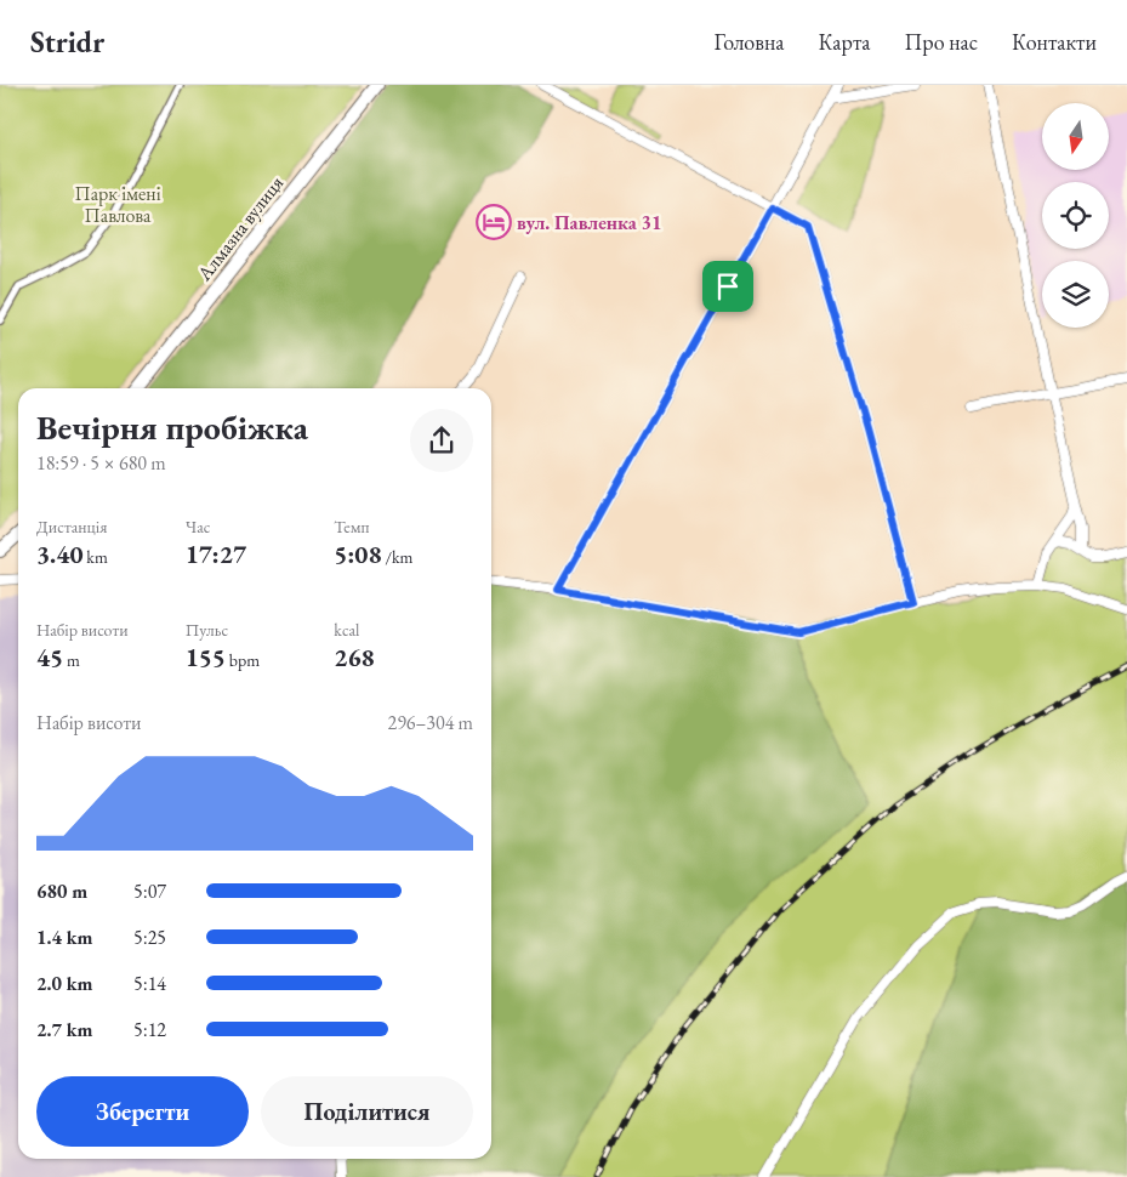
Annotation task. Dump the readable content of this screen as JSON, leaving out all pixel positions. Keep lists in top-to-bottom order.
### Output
{
  "streets": {
    "street": ["Алмазна вулиця"]
  },
  "parks": ["Парк імені Павлова"],
  "places": {
    "hotel": ["вул. Павленка 31"]
  },
  "north": "bottom",
  "page": {
    "header": "Stridr",
    "nav": [
      "Головна",
      "Карта",
      "Про нас",
      "Контакти"
    ],
    "heading": ["Вечірня пробіжка", "18:59 · 5 × 680 m"],
    "stats": [
      ["Дистанція", "3.40 km"],
      ["Час", "17:27"],
      ["Темп", "5:08 /km"],
      ["Набір висоти", "45 m"],
      ["Пульс", "155 bpm"],
      ["kcal", "268"]
    ],
    "chart": ["Набір висоти", "296–304 m"],
    "list": [
      {
        "name": "680 m",
        "note": "5:07"
      },
      {
        "name": "1.4 km",
        "note": "5:25"
      },
      {
        "name": "2.0 km",
        "note": "5:14"
      },
      {
        "name": "2.7 km",
        "note": "5:12"
      }
    ],
    "buttons": ["Зберегти", "Поділитися"]
  }
}
